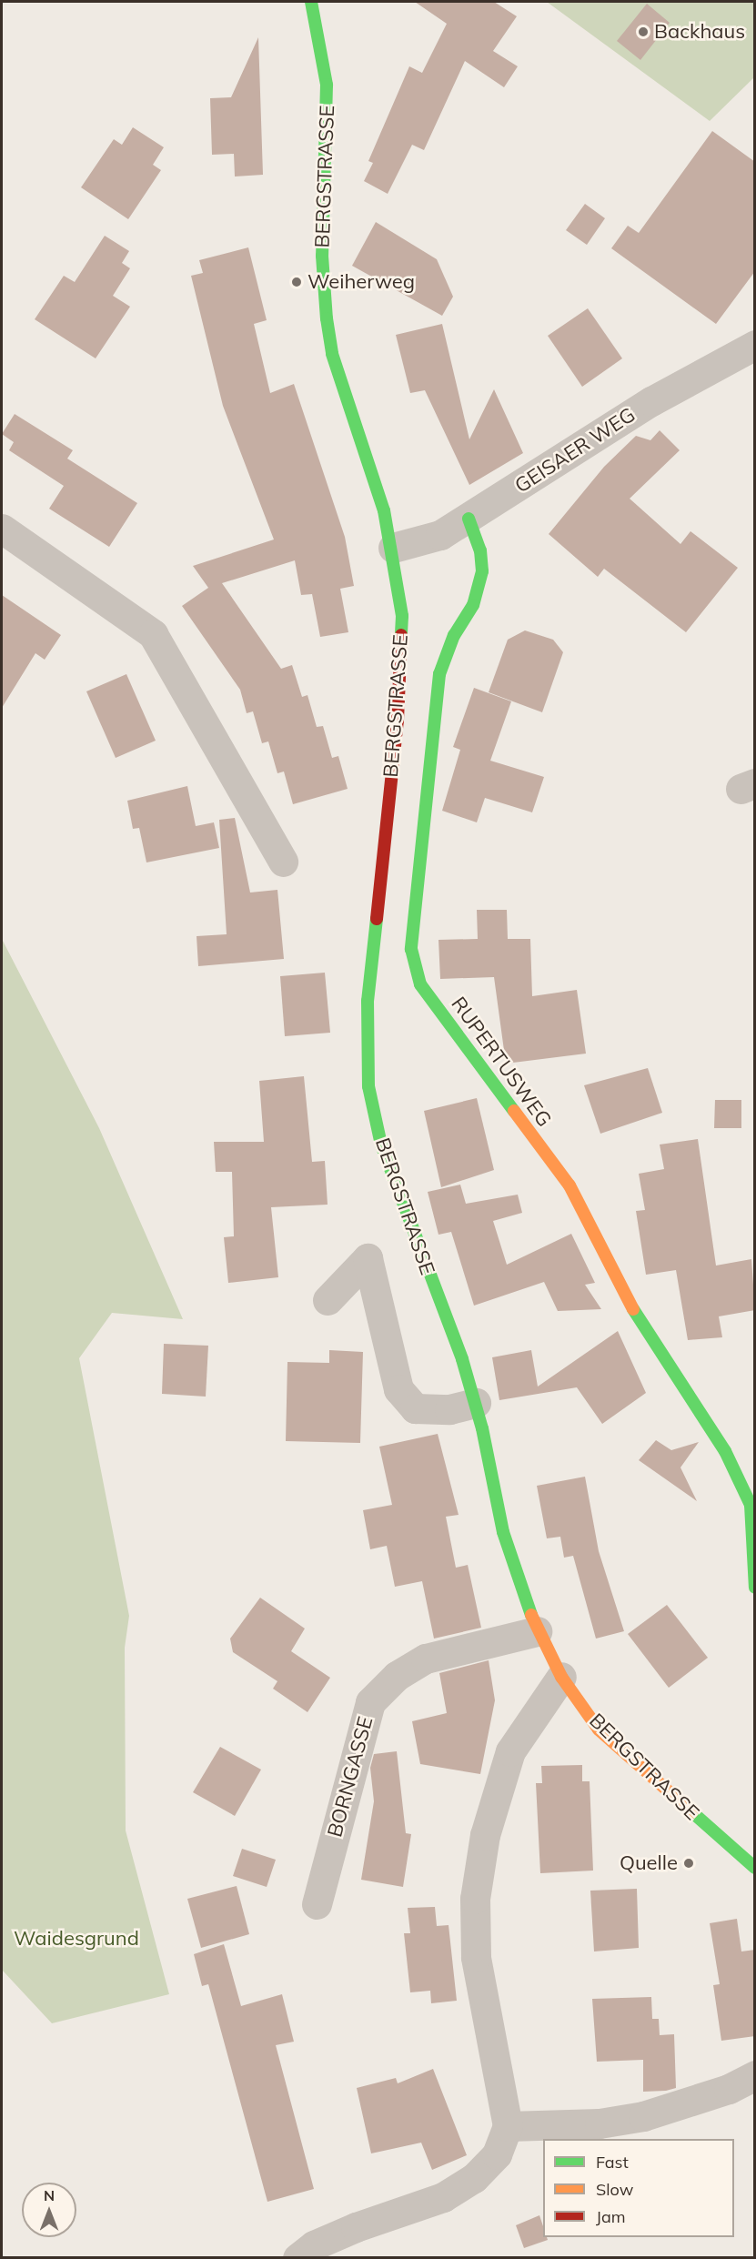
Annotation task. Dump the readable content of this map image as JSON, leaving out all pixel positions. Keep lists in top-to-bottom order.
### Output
{
  "streets": {
    "main road": ["BERGSTRASSE", "RUPERTUSWEG"],
    "street": ["GEISAER WEG", "BORNGASSE"]
  },
  "crossings": [
    ["BERGSTRASSE", "GEISAER WEG"],
    ["BERGSTRASSE", "BORNGASSE"],
    ["GEISAER WEG", "RUPERTUSWEG"]
  ],
  "parks": ["Waidesgrund"],
  "places": ["Backhaus", "Weiherweg", "Quelle"],
  "legend": ["Fast", "Slow", "Jam"],
  "north": "top"
}
